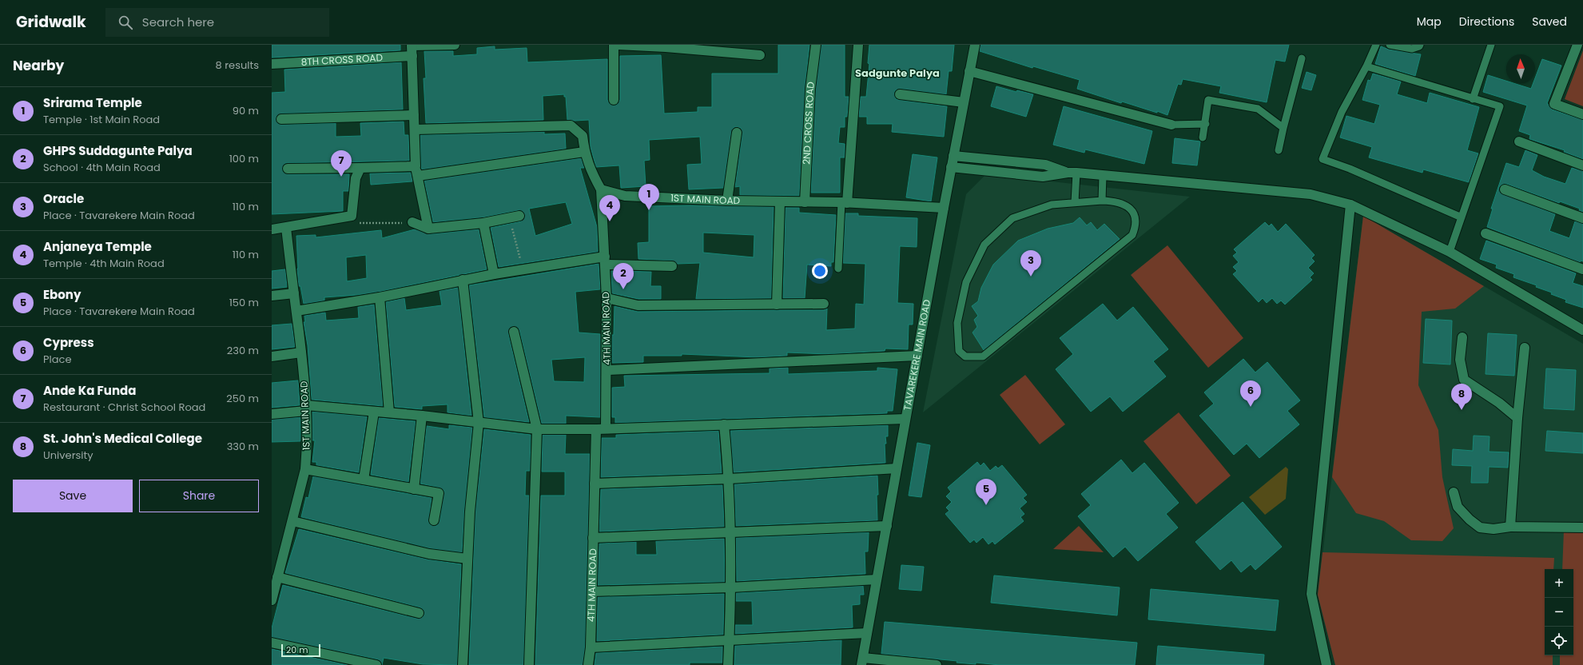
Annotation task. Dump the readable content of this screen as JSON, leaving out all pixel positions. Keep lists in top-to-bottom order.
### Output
{
  "streets": {
    "street": [
      "8TH CROSS ROAD",
      "2ND CROSS ROAD",
      "1ST MAIN ROAD",
      "4TH MAIN ROAD",
      "TAVAREKERE MAIN ROAD"
    ]
  },
  "crossings": [
    ["2ND CROSS ROAD", "1ST MAIN ROAD"],
    ["1ST MAIN ROAD", "4TH MAIN ROAD"],
    ["1ST MAIN ROAD", "TAVAREKERE MAIN ROAD"]
  ],
  "districts": ["Sadgunte Palya"],
  "scale_bar": "20 m",
  "north": "top",
  "page": {
    "header": "Gridwalk",
    "search": "Search here",
    "nav": ["Map", "Directions", "Saved"],
    "heading": ["Nearby", "8 results"],
    "list": [
      {
        "mark": "1",
        "name": "Srirama Temple",
        "note": "Temple · 1st Main Road",
        "value": "90 m"
      },
      {
        "mark": "2",
        "name": "GHPS Suddagunte Palya",
        "note": "School · 4th Main Road",
        "value": "100 m"
      },
      {
        "mark": "3",
        "name": "Oracle",
        "note": "Place · Tavarekere Main Road",
        "value": "110 m"
      },
      {
        "mark": "4",
        "name": "Anjaneya Temple",
        "note": "Temple · 4th Main Road",
        "value": "110 m"
      },
      {
        "mark": "5",
        "name": "Ebony",
        "note": "Place · Tavarekere Main Road",
        "value": "150 m"
      },
      {
        "mark": "6",
        "name": "Cypress",
        "note": "Place",
        "value": "230 m"
      },
      {
        "mark": "7",
        "name": "Ande Ka Funda",
        "note": "Restaurant · Christ School Road",
        "value": "250 m"
      },
      {
        "mark": "8",
        "name": "St. John's Medical College",
        "note": "University",
        "value": "330 m"
      }
    ],
    "pins": [
      "7",
      "1",
      "4",
      "3",
      "2",
      "6",
      "8",
      "5"
    ],
    "buttons": ["Save", "Share"],
    "map_buttons": ["+", "−"],
    "scale": "20 m"
  }
}
